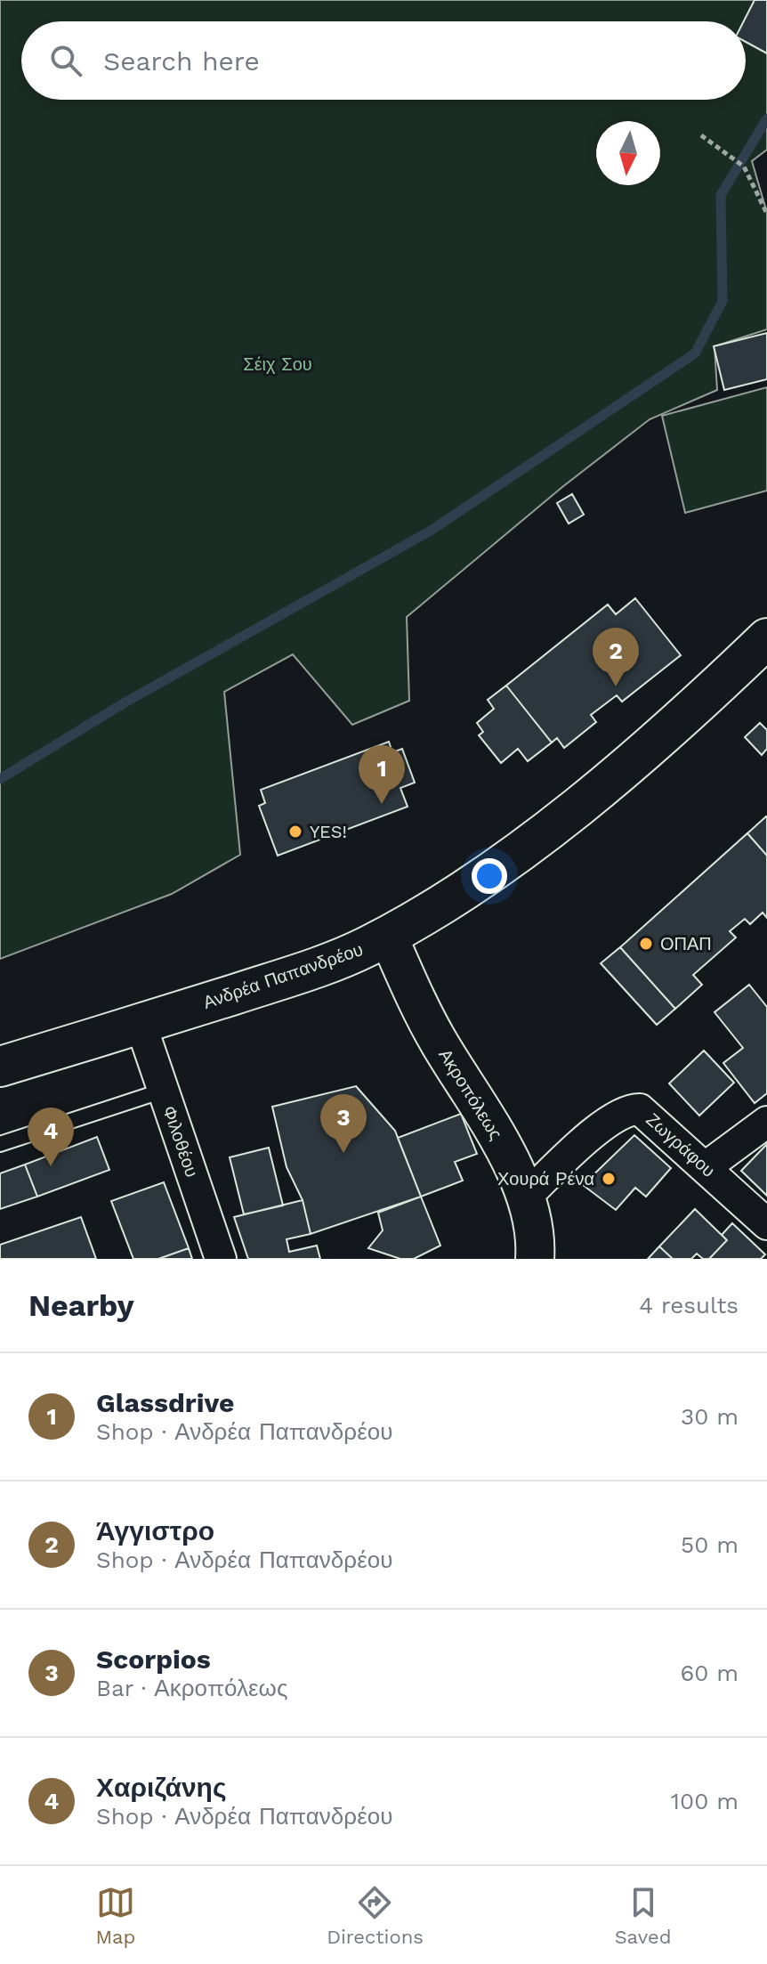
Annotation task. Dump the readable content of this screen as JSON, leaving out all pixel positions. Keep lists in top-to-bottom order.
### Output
{
  "streets": {
    "main road": ["Ανδρέα Παπανδρέου"],
    "street": ["Ακροπόλεως", "Φιλοθέου", "Ζωγράφου"]
  },
  "crossings": [
    ["Ανδρέα Παπανδρέου", "Ακροπόλεως"],
    ["Ανδρέα Παπανδρέου", "Φιλοθέου"],
    ["Ακροπόλεως", "Ζωγράφου"]
  ],
  "parks": ["Σέιχ Σου"],
  "places": ["YES!", "ΟΠΑΠ", "Χουρά Ρένα"],
  "north": "bottom",
  "page": {
    "search": "Search here",
    "pins": [
      "2",
      "1",
      "3",
      "4"
    ],
    "heading": ["Nearby", "4 results"],
    "list": [
      {
        "mark": "1",
        "name": "Glassdrive",
        "note": "Shop · Ανδρέα Παπανδρέου",
        "value": "30 m"
      },
      {
        "mark": "2",
        "name": "Άγγιστρο",
        "note": "Shop · Ανδρέα Παπανδρέου",
        "value": "50 m"
      },
      {
        "mark": "3",
        "name": "Scorpios",
        "note": "Bar · Ακροπόλεως",
        "value": "60 m"
      },
      {
        "mark": "4",
        "name": "Χαριζάνης",
        "note": "Shop · Ανδρέα Παπανδρέου",
        "value": "100 m"
      }
    ],
    "nav": ["Map", "Directions", "Saved"]
  }
}
